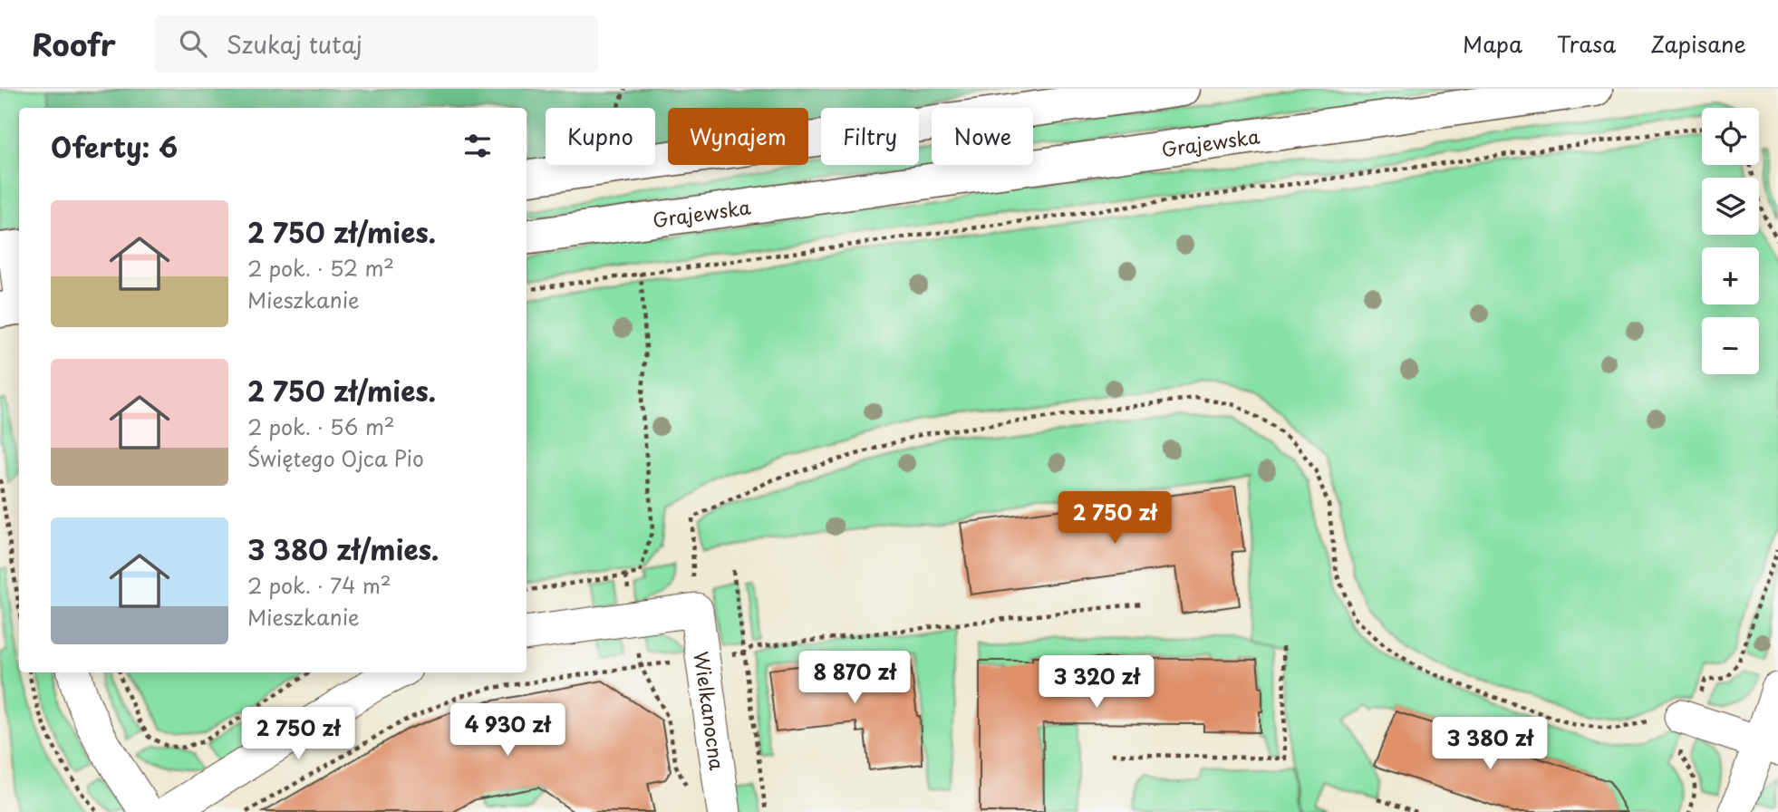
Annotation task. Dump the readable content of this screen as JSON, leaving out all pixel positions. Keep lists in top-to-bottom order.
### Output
{
  "streets": {
    "main road": ["Grajewska"],
    "street": ["Wielkanocna"]
  },
  "page": {
    "header": "Roofr",
    "search": "Szukaj tutaj",
    "nav": ["Mapa", "Trasa", "Zapisane"],
    "map_buttons": ["+", "−"],
    "chip": [
      "Kupno",
      "Wynajem",
      "Filtry",
      "Nowe"
    ],
    "heading": "Oferty: 6",
    "list": [
      {
        "name": "2 750 zł/mies.",
        "note": "2 pok. · 52 m² · Mieszkanie"
      },
      {
        "name": "2 750 zł/mies.",
        "note": "2 pok. · 56 m² · Świętego Ojca Pio"
      },
      {
        "name": "3 380 zł/mies.",
        "note": "2 pok. · 74 m² · Mieszkanie"
      }
    ],
    "price": [
      "2 750 zł",
      "8 870 zł",
      "3 320 zł",
      "4 930 zł",
      "2 750 zł",
      "3 380 zł"
    ]
  }
}
